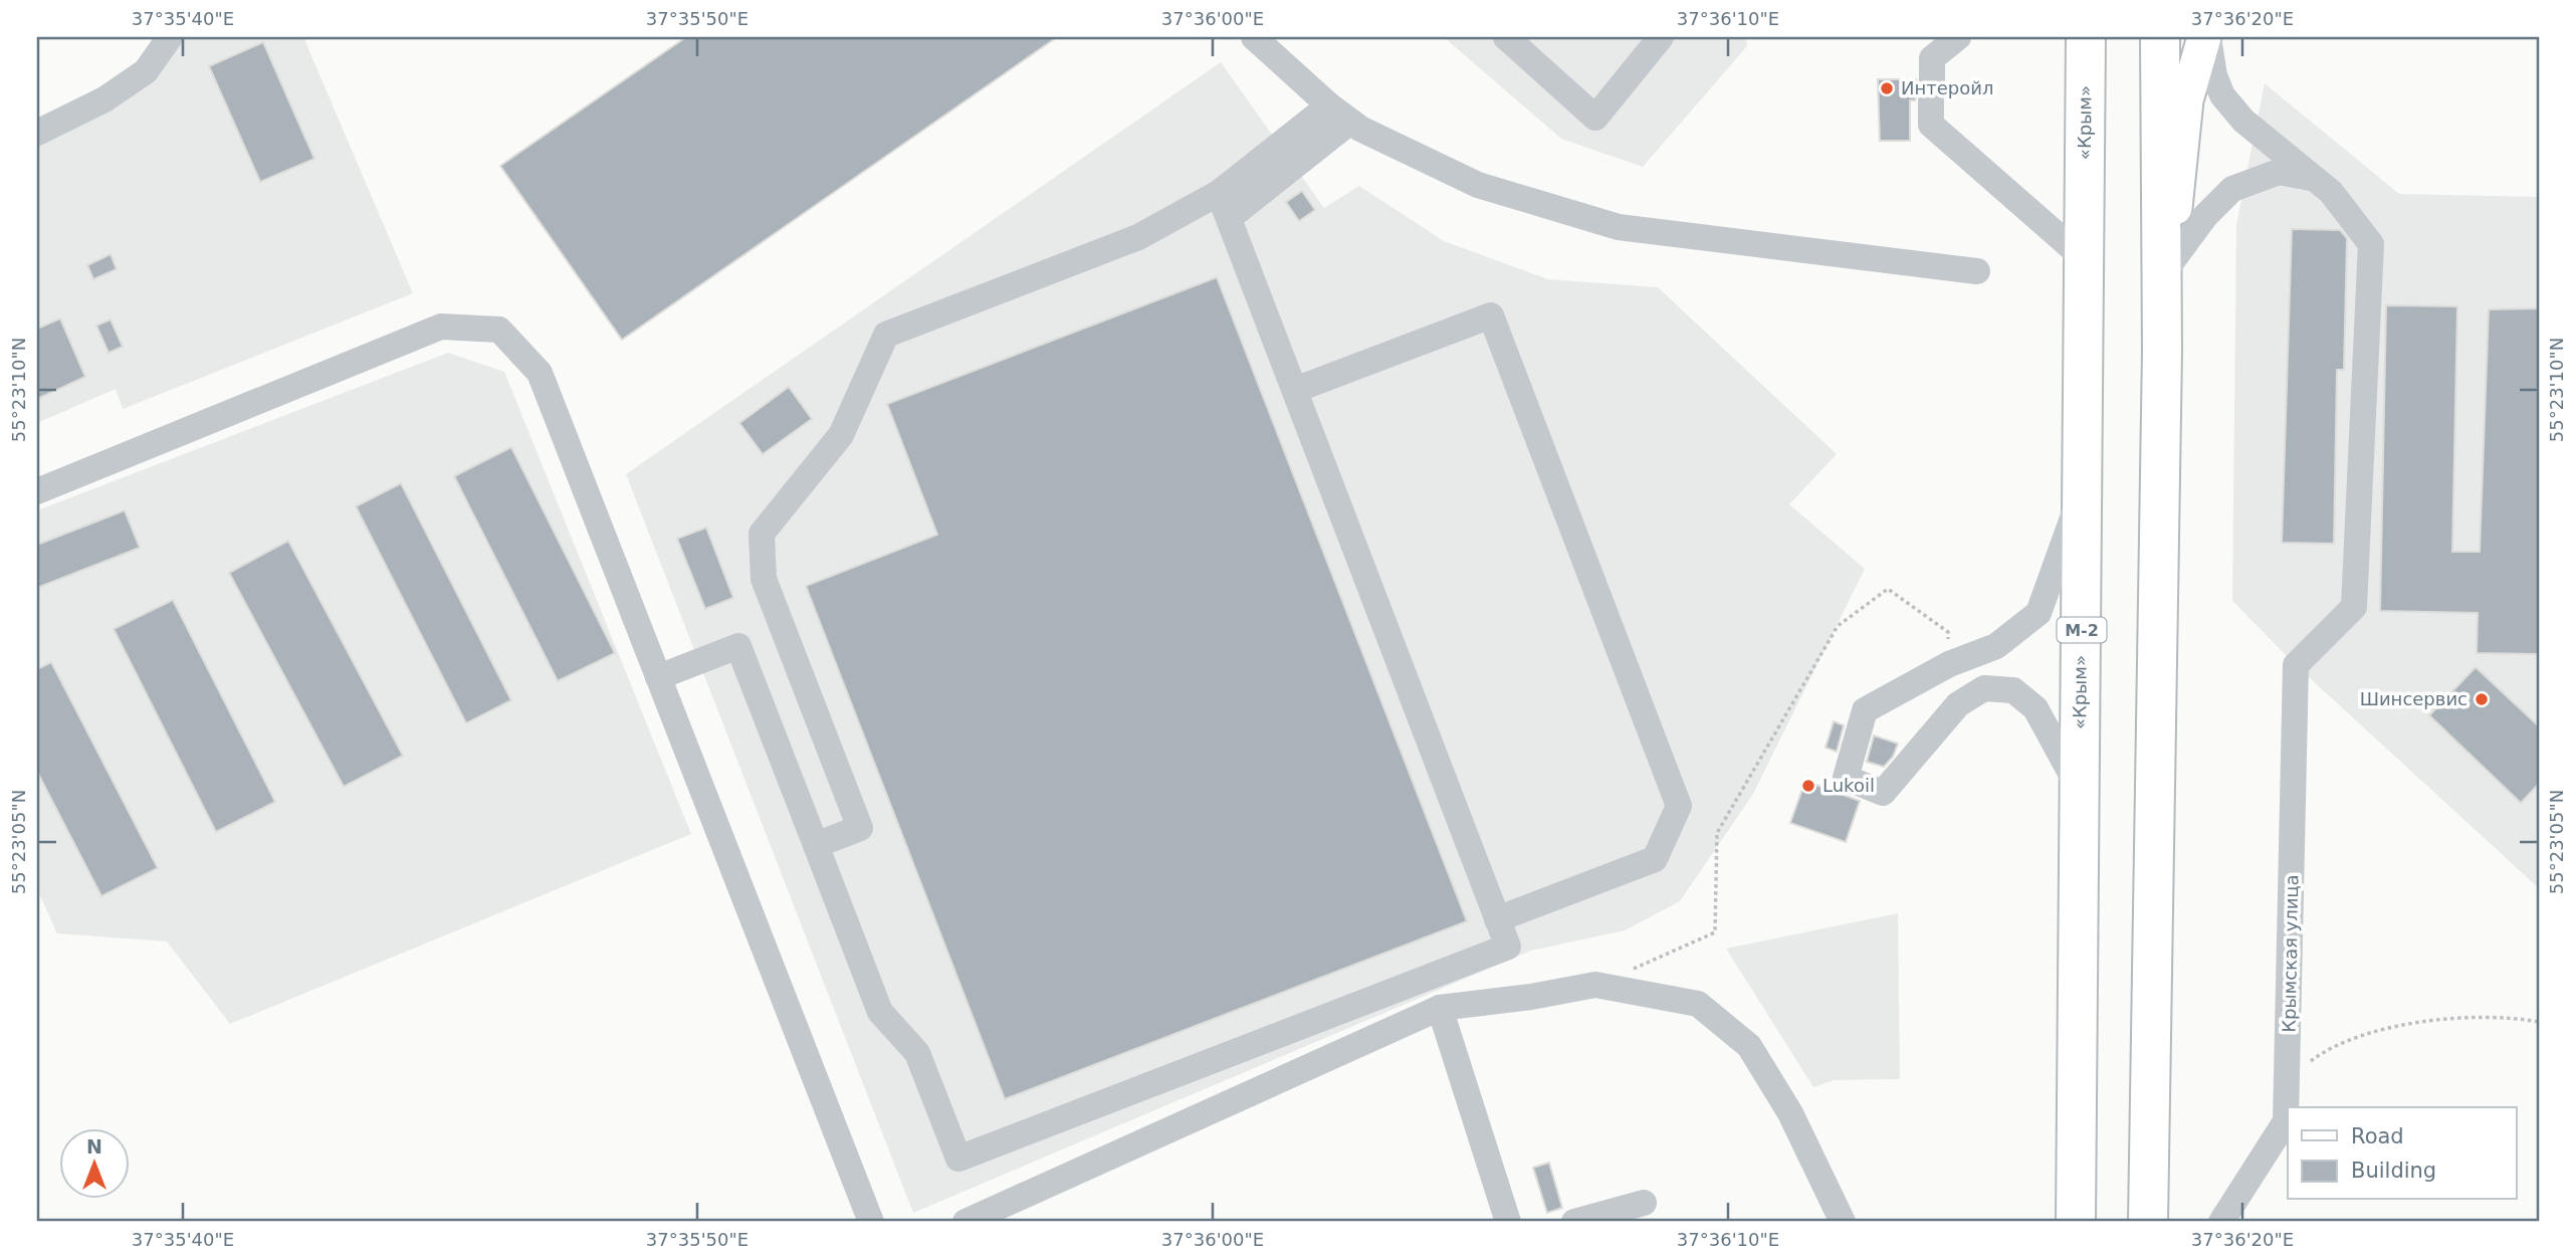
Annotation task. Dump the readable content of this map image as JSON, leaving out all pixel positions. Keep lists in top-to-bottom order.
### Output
{
  "streets": {
    "highway": ["«Крым»", "М-2"],
    "street": ["Крымская улица"]
  },
  "places": ["Интеройл", "Шинсервис", "Lukoil"],
  "legend": ["Road", "Building"],
  "north": "top",
  "coordinates": [
    "37°35'40\"E",
    "37°35'50\"E",
    "37°36'00\"E",
    "37°36'10\"E",
    "37°36'20\"E",
    "55°23'10\"N",
    "55°23'05\"N"
  ]
}
